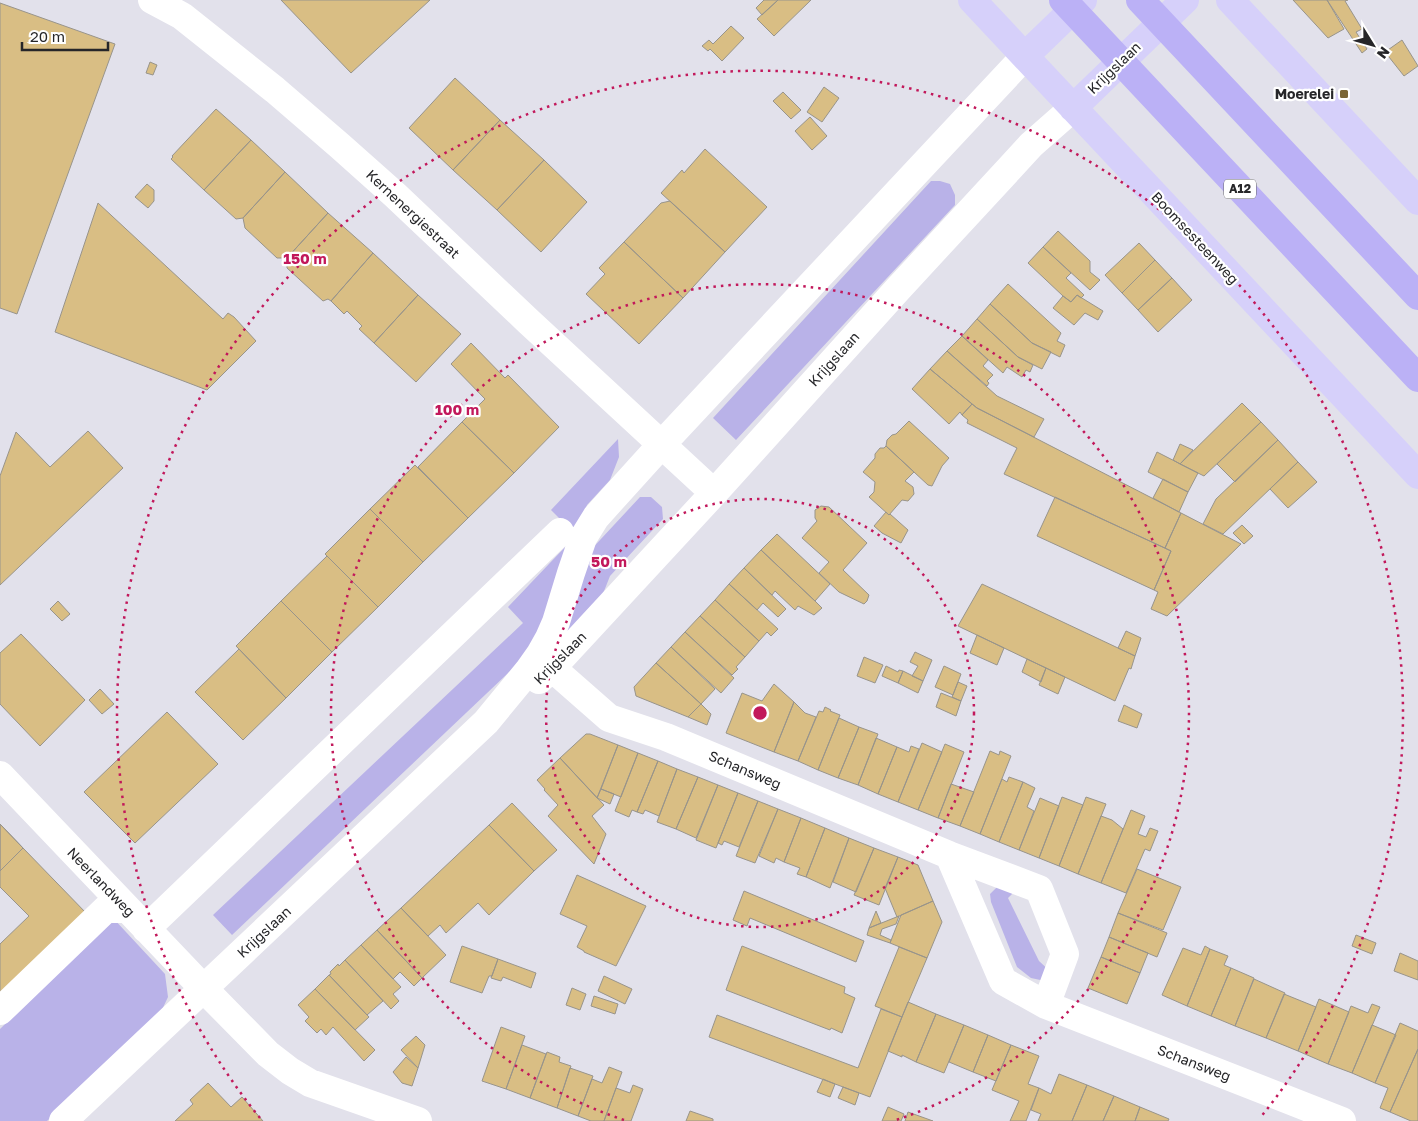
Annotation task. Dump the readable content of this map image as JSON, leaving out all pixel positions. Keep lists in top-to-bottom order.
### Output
{
  "streets": {
    "highway": ["A12"],
    "main road": ["Krijgslaan", "Boomsesteenweg"],
    "street": ["Kernenergiestraat", "Schansweg", "Neerlandweg"]
  },
  "crossings": [
    ["Krijgslaan", "Kernenergiestraat"],
    ["Krijgslaan", "Boomsesteenweg"],
    ["Krijgslaan", "Schansweg"],
    ["Krijgslaan", "Neerlandweg"]
  ],
  "places": {
    "transit": ["Moerelei"]
  },
  "scale_bar": "20 m",
  "north": "bottom right",
  "rings": ["150 m", "100 m", "50 m"]
}
